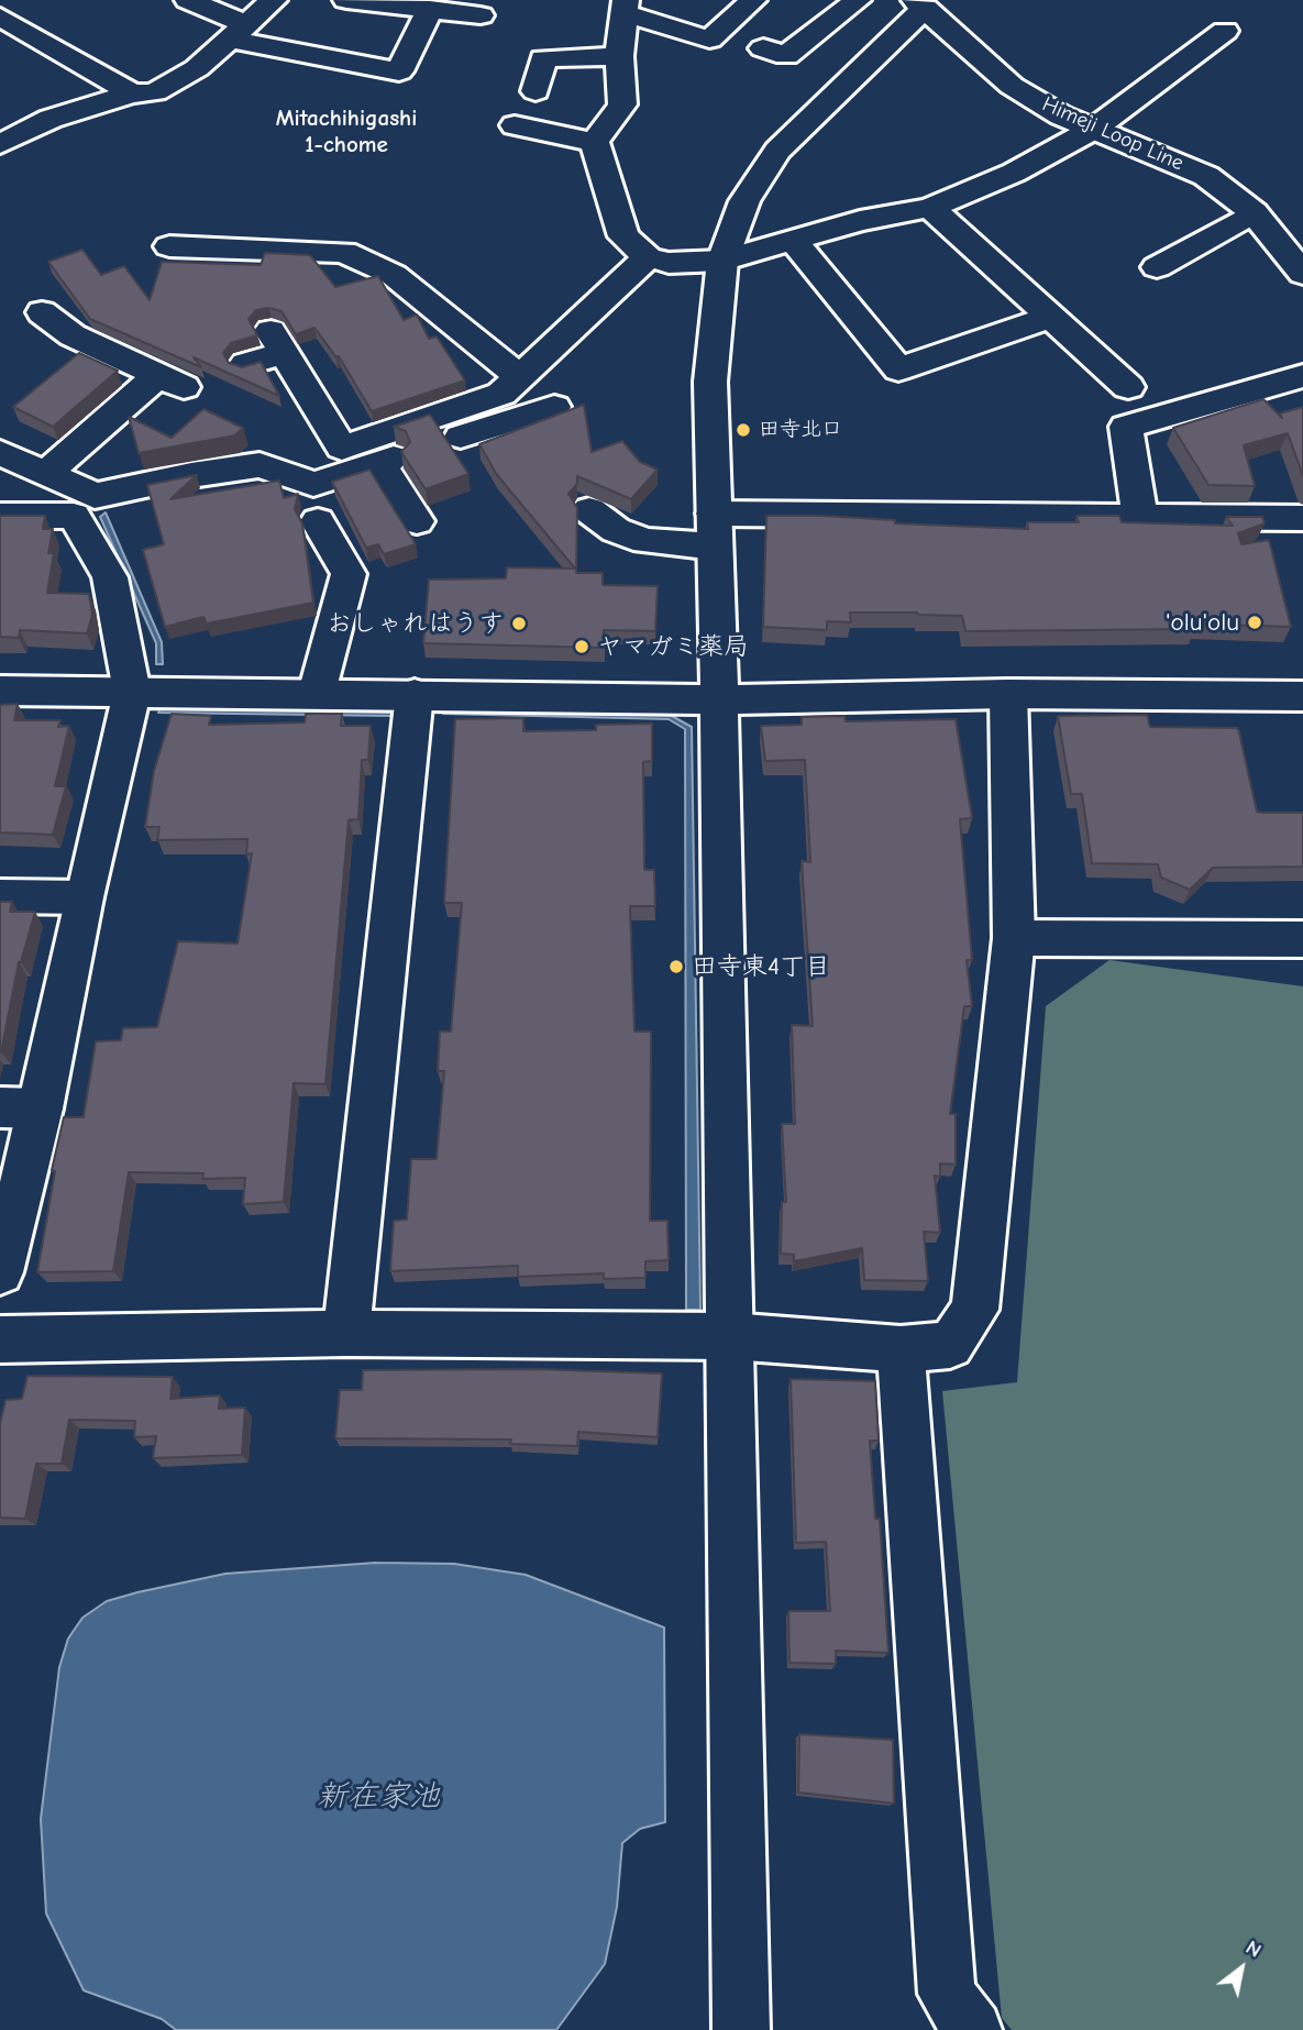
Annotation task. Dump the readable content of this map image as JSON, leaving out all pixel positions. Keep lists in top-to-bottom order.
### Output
{
  "streets": {
    "street": ["Himeji Loop Line"]
  },
  "districts": ["Mitachihigashi 1-chome"],
  "water": ["新在家池"],
  "places": [
    "田寺北口",
    "'olu'olu",
    "おしゃれはうす",
    "ヤマガミ薬局",
    "田寺東4丁目"
  ],
  "north": "top right"
}
